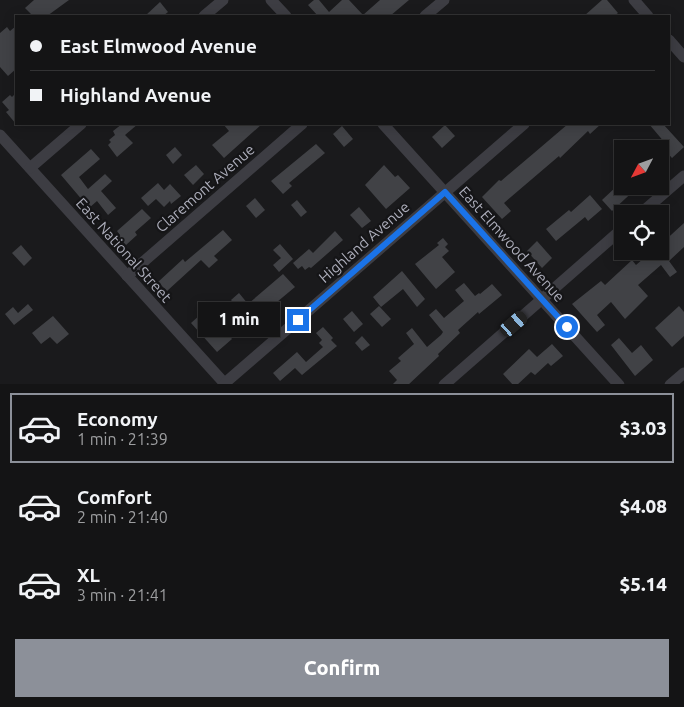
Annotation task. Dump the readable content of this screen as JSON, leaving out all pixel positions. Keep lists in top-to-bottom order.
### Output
{
  "streets": {
    "street": [
      "Claremont Avenue",
      "Highland Avenue",
      "East Elmwood Avenue",
      "East National Street"
    ]
  },
  "crossings": [
    ["Claremont Avenue", "East National Street"],
    ["Highland Avenue", "East Elmwood Avenue"],
    ["Highland Avenue", "East National Street"]
  ],
  "north": "bottom left",
  "page": {
    "banner": ["East Elmwood Avenue", "Highland Avenue"],
    "bubble": "1 min",
    "list": [
      {
        "name": "Economy",
        "note": "1 min · 21:39",
        "value": "$3.03"
      },
      {
        "name": "Comfort",
        "note": "2 min · 21:40",
        "value": "$4.08"
      },
      {
        "name": "XL",
        "note": "3 min · 21:41",
        "value": "$5.14"
      }
    ],
    "buttons": "Confirm"
  }
}
